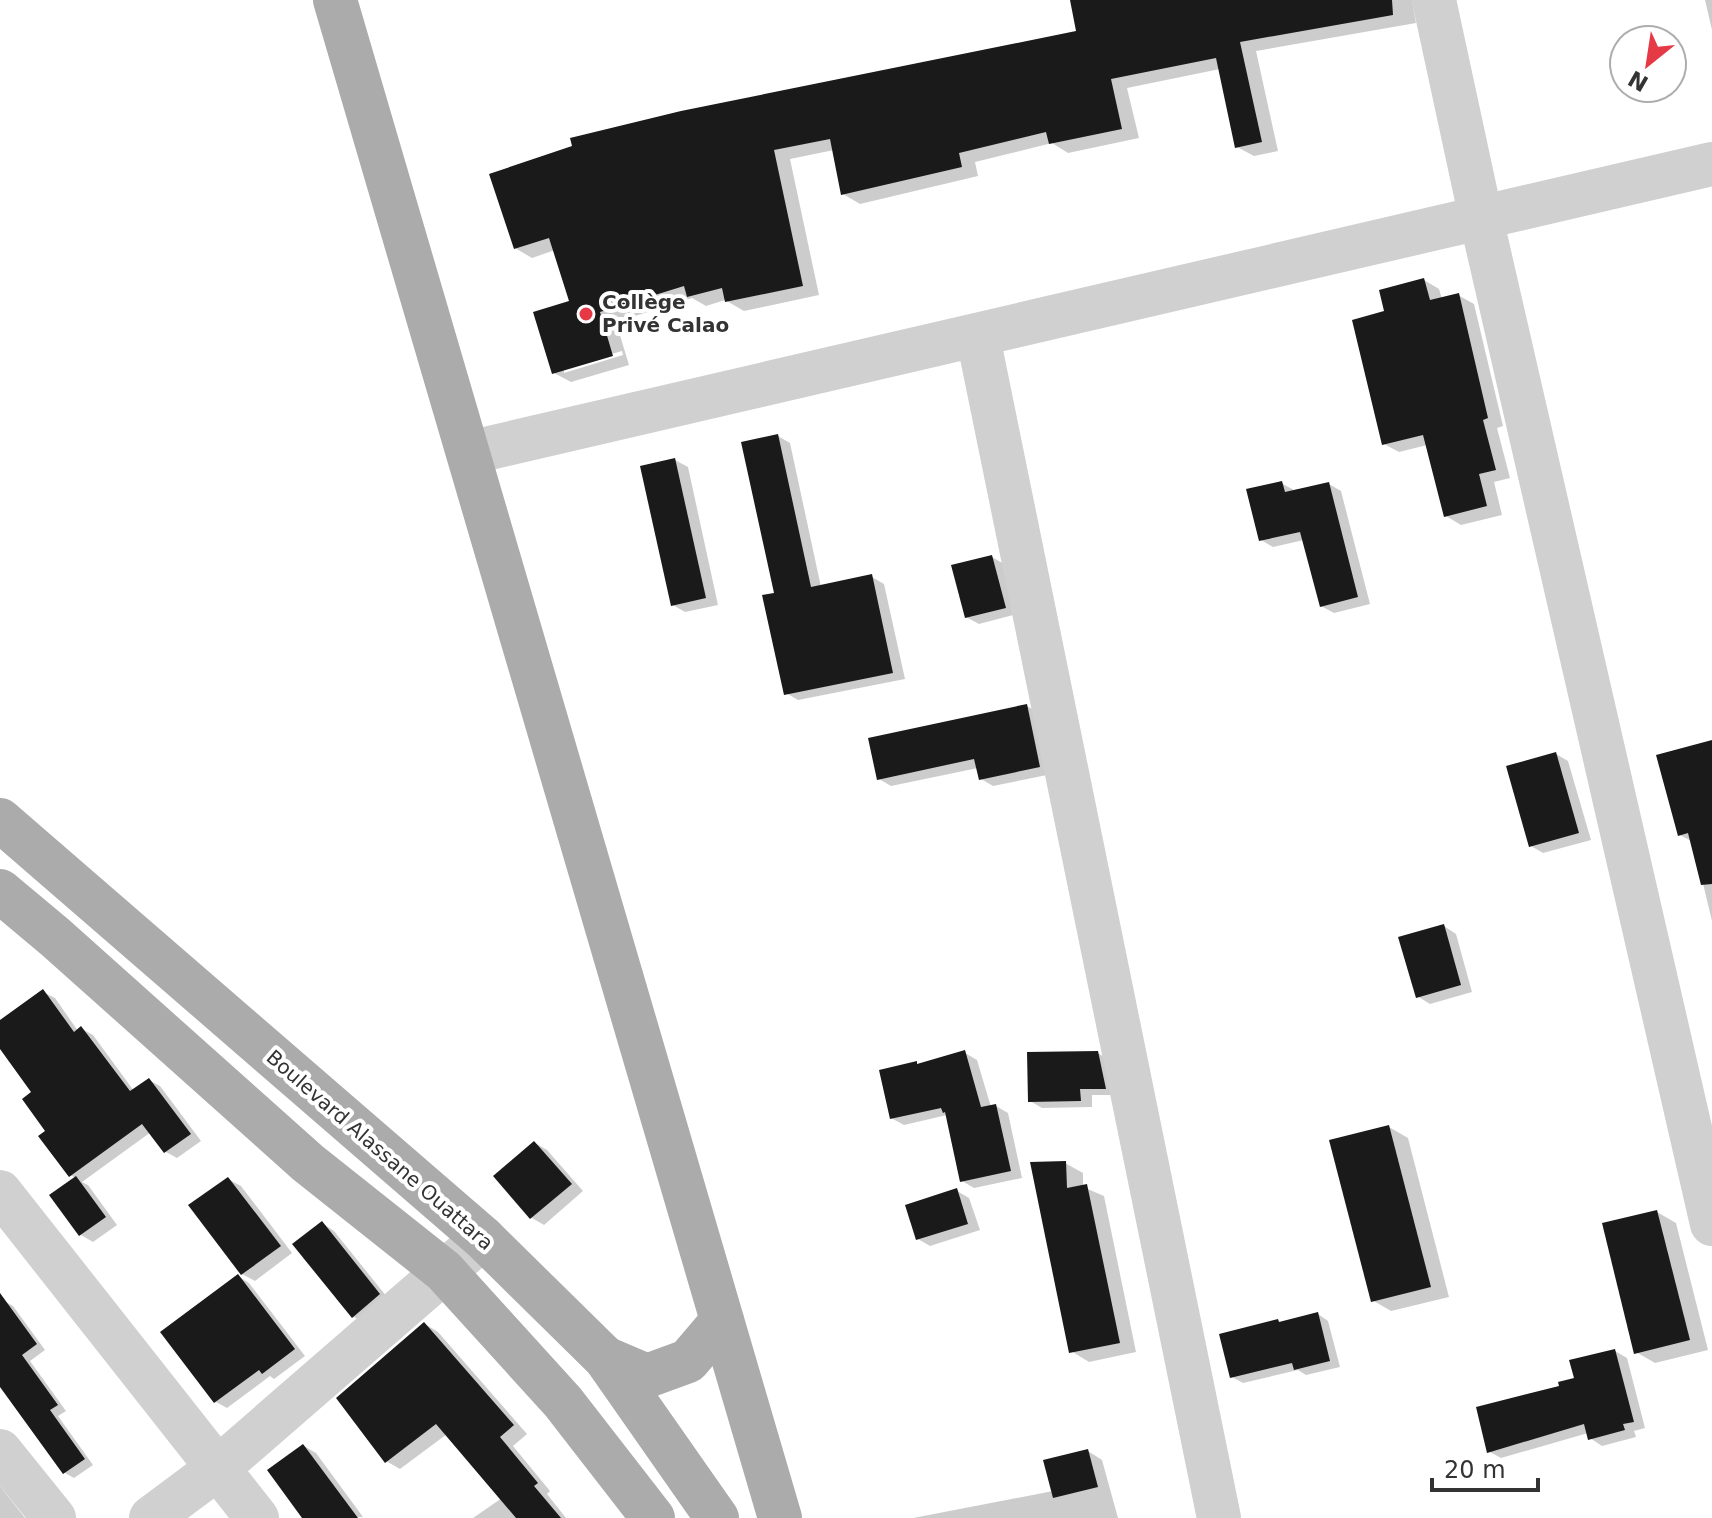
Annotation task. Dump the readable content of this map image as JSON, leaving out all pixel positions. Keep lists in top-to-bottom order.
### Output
{
  "streets": {
    "main road": ["Boulevard Alassane Ouattara"]
  },
  "places": ["Collège Privé Calao"],
  "scale_bar": "20 m",
  "north": "bottom left"
}
